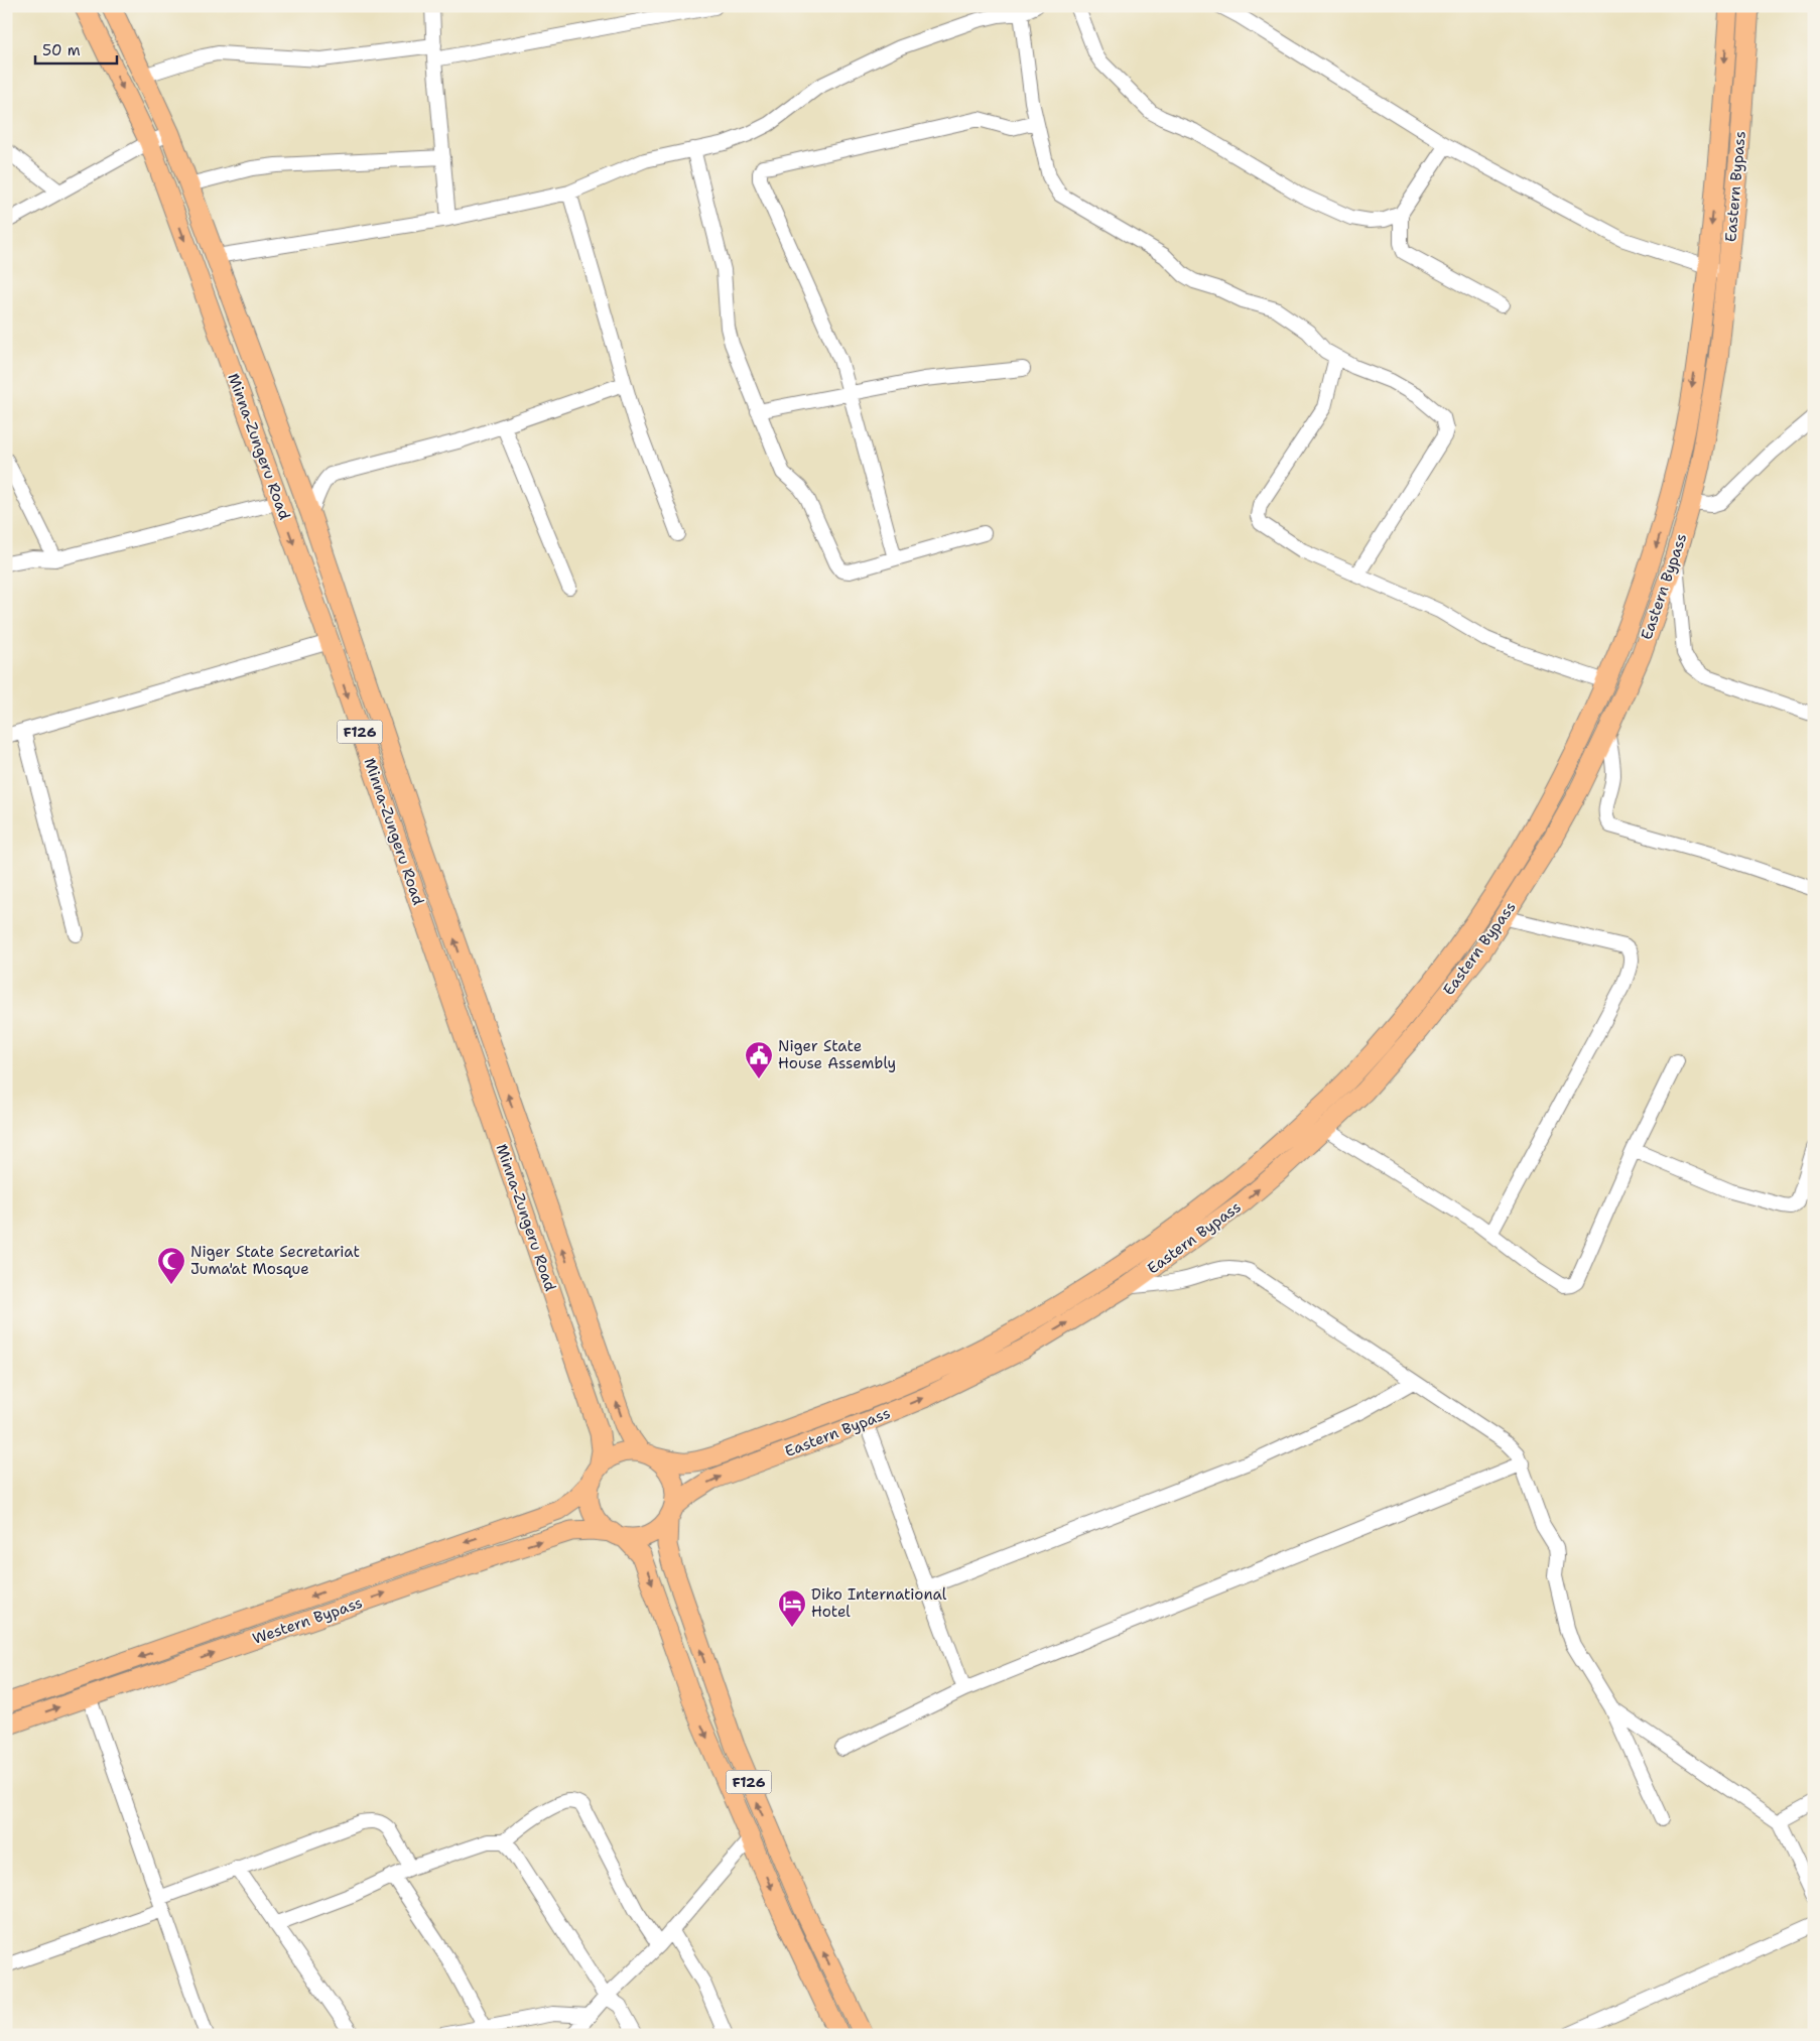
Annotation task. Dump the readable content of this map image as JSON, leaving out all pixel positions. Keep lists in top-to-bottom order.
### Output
{
  "streets": {
    "main road": [
      "Eastern Bypass",
      "Minna-Zungeru Road",
      "F126",
      "Western Bypass"
    ]
  },
  "crossings": [
    ["Eastern Bypass", "Minna-Zungeru Road"],
    ["Eastern Bypass", "F126"],
    ["Eastern Bypass", "Western Bypass"],
    ["Minna-Zungeru Road", "F126"],
    ["Minna-Zungeru Road", "Western Bypass"],
    ["F126", "Western Bypass"]
  ],
  "places": {
    "public building": ["Niger State House Assembly"],
    "mosque": ["Niger State Secretariat Juma'at Mosque"],
    "hotel": ["Diko International Hotel"]
  },
  "scale_bar": "50 m"
}
